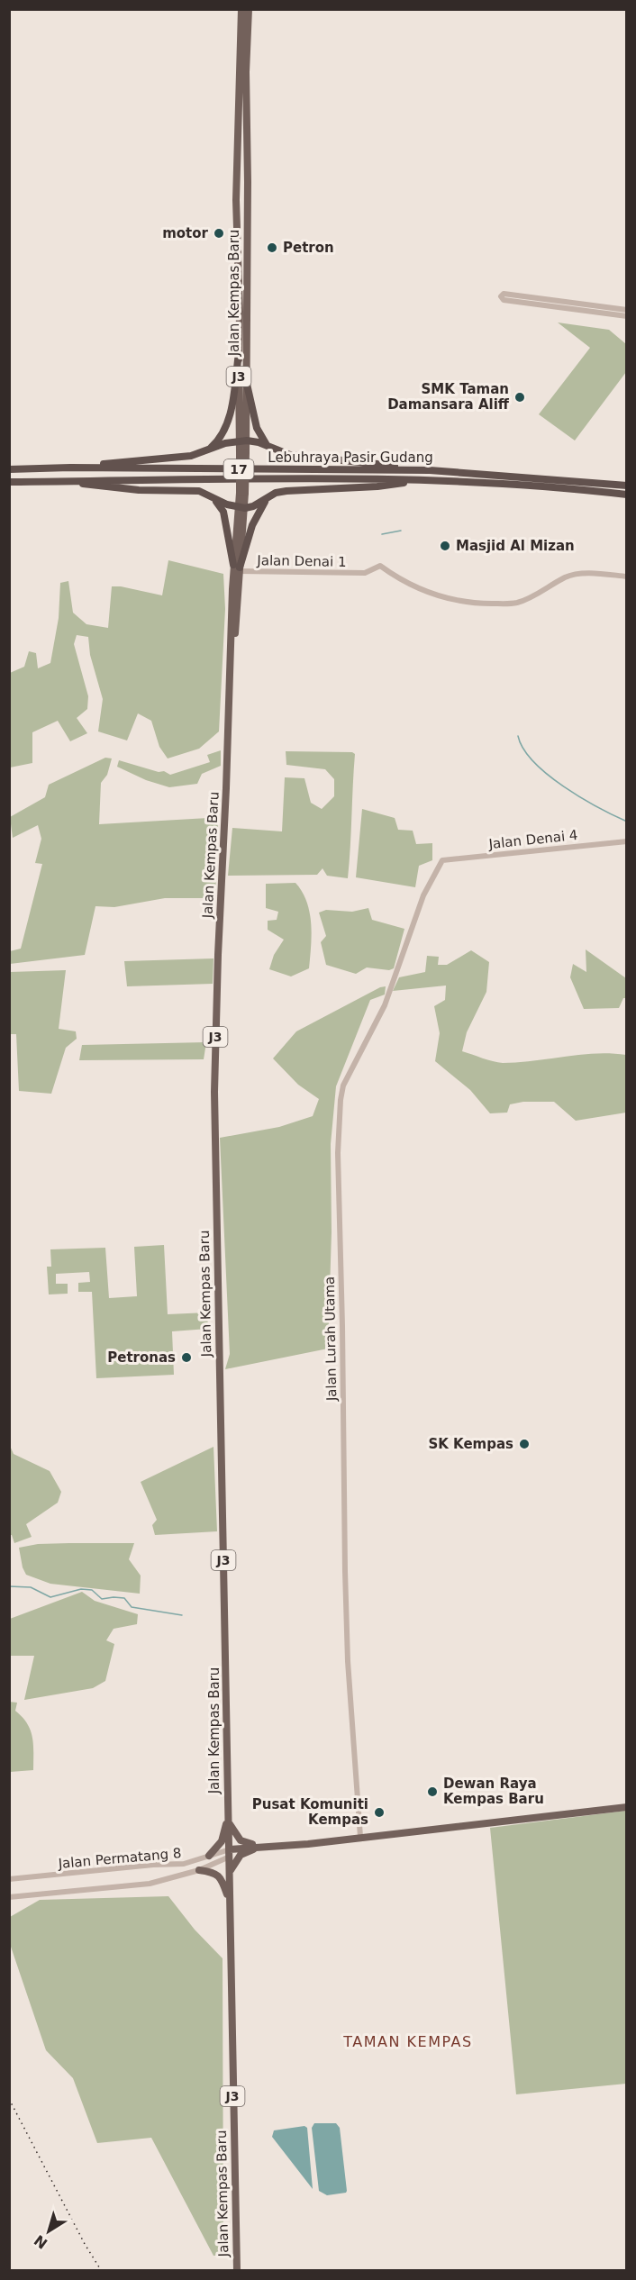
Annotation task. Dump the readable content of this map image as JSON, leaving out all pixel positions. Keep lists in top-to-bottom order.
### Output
{
  "streets": {
    "highway": ["Lebuhraya Pasir Gudang", "17"],
    "main road": ["Jalan Kempas Baru", "J3"],
    "street": [
      "Jalan Denai 1",
      "Jalan Denai 4",
      "Jalan Lurah Utama",
      "Jalan Permatang 8"
    ]
  },
  "crossings": [
    ["Jalan Kempas Baru", "Jalan Denai 1"],
    ["Jalan Kempas Baru", "Jalan Permatang 8"],
    ["Jalan Denai 4", "Jalan Lurah Utama"]
  ],
  "districts": ["TAMAN KEMPAS"],
  "places": [
    "motor",
    "Petron",
    "SMK Taman Damansara Aliff",
    "Masjid Al Mizan",
    "Petronas",
    "SK Kempas",
    "Dewan Raya Kempas Baru",
    "Pusat Komuniti Kempas"
  ],
  "north": "bottom left"
}
